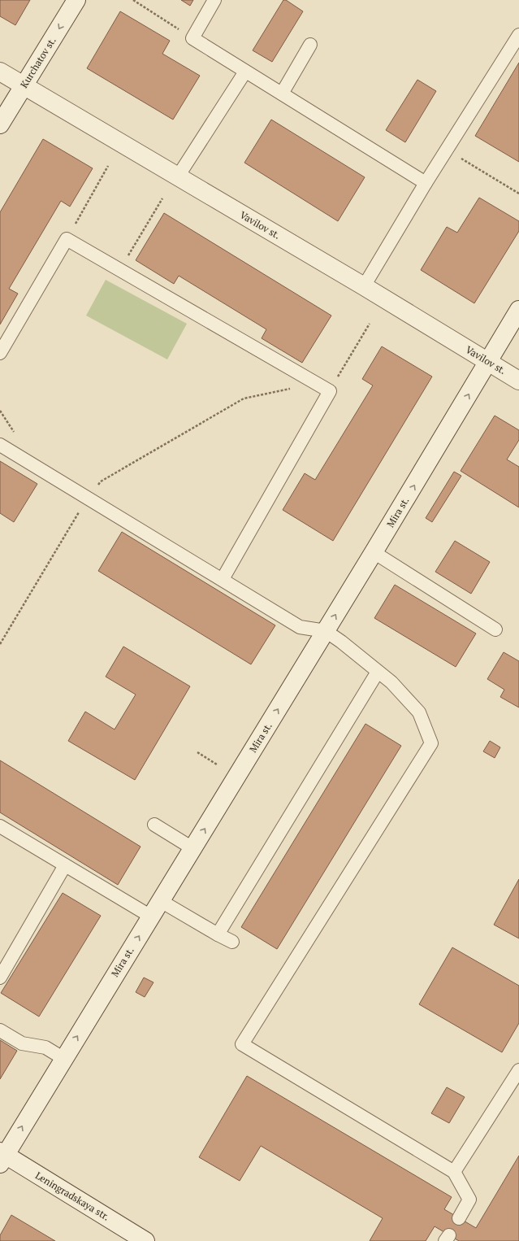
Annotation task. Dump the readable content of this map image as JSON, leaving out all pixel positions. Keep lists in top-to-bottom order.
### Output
{
  "streets": {
    "main road": [
      "Kurchatov st.",
      "Vavilov st.",
      "Mira st.",
      "Leningradskaya str."
    ]
  },
  "crossings": [
    ["Kurchatov st.", "Vavilov st."],
    ["Vavilov st.", "Mira st."],
    ["Mira st.", "Leningradskaya str."]
  ],
  "one_way": ["Kurchatov st.", "Mira st."]
}
